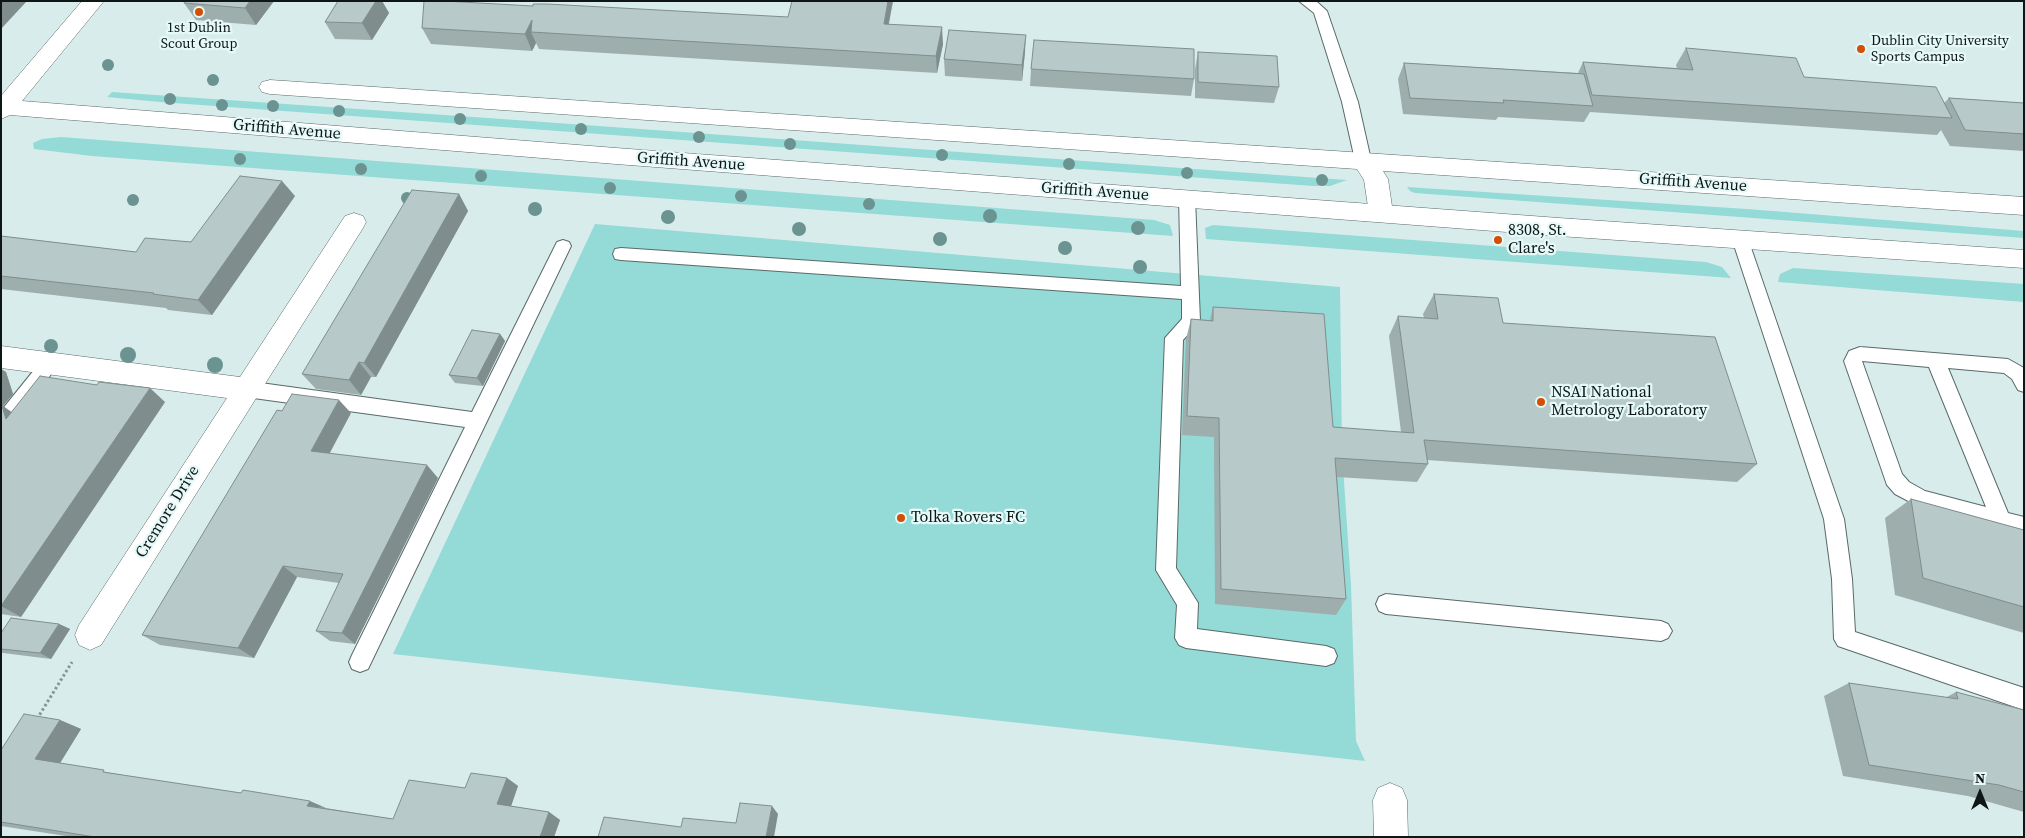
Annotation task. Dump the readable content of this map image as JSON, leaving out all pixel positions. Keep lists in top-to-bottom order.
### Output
{
  "streets": {
    "street": ["Griffith Avenue", "Cremore Drive"]
  },
  "places": [
    "1st Dublin Scout Group",
    "Dublin City University Sports Campus",
    "8308, St. Clare's",
    "NSAI National Metrology Laboratory",
    "Tolka Rovers FC"
  ],
  "north": "top"
}
